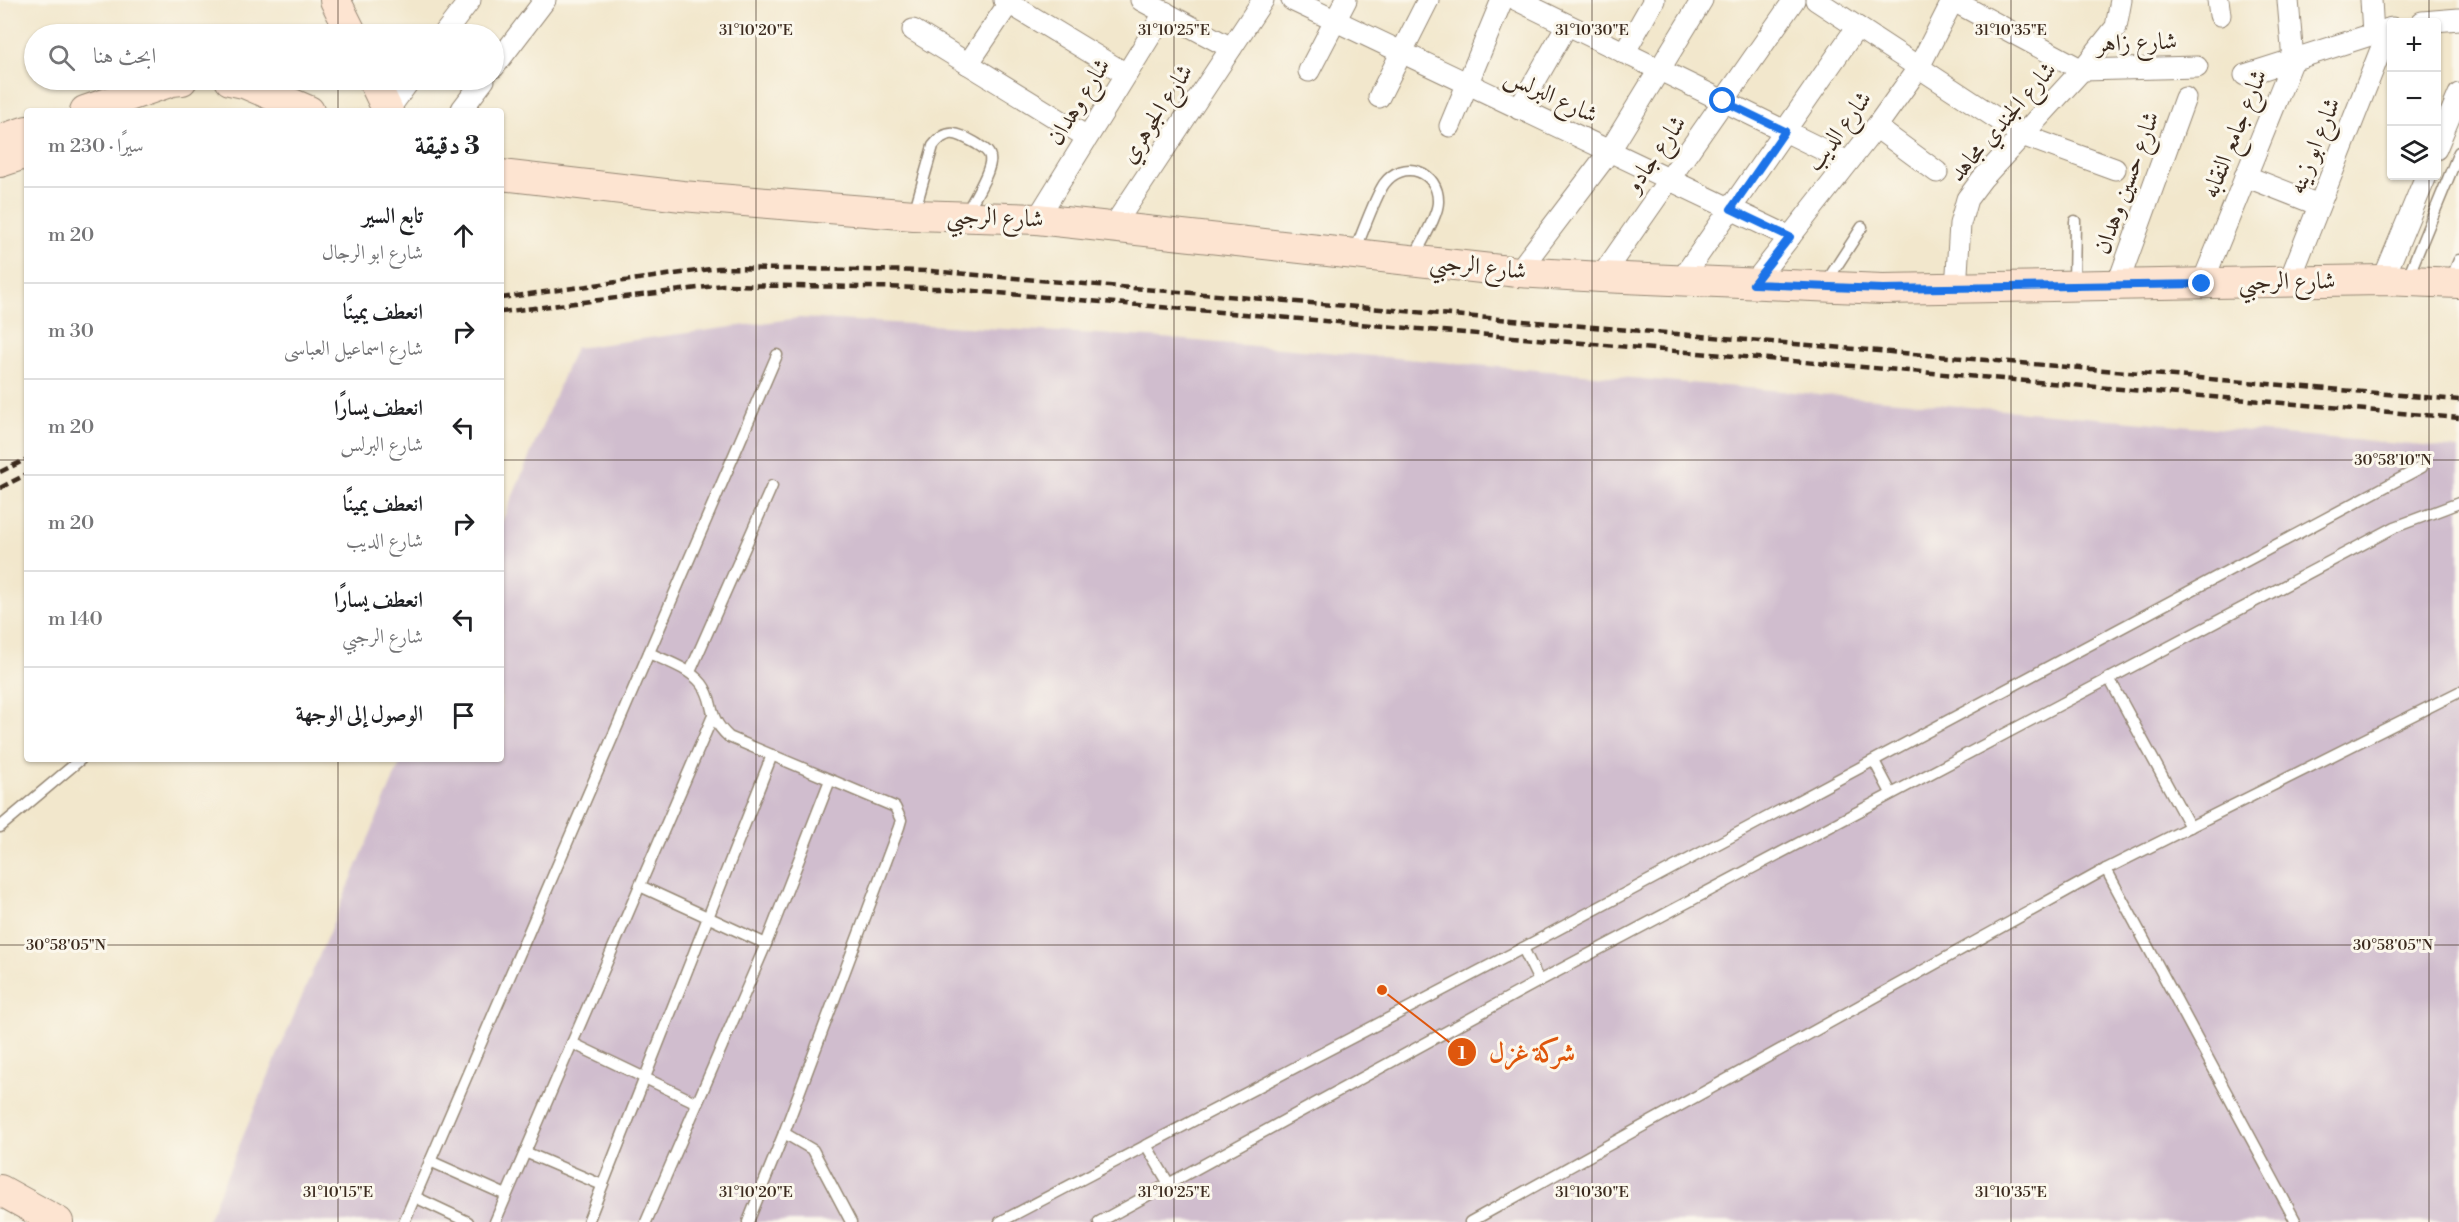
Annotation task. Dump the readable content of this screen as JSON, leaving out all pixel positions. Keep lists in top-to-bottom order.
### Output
{
  "streets": {
    "main road": ["شارع الرجبي"],
    "street": [
      "شارع زاهر",
      "شارع البرلس",
      "شارع وهدان",
      "شارع الجوهري",
      "شارع الجندي مجاهد",
      "شارع الديب",
      "شارع جامع النقابه",
      "شارع ابو زينه",
      "شارع جادو",
      "شارع حسين وهدان"
    ]
  },
  "crossings": [
    ["شارع زاهر", "شارع الجندي مجاهد"],
    ["شارع زاهر", "شارع الديب"],
    ["شارع البرلس", "شارع الديب"],
    ["شارع البرلس", "شارع جادو"],
    ["شارع وهدان", "شارع الرجبي"],
    ["شارع الجوهري", "شارع الرجبي"],
    ["شارع الجندي مجاهد", "شارع الرجبي"],
    ["شارع الديب", "شارع الرجبي"],
    ["شارع جامع النقابه", "شارع الرجبي"],
    ["شارع ابو زينه", "شارع الرجبي"],
    ["شارع جادو", "شارع الرجبي"],
    ["شارع حسين وهدان", "شارع الرجبي"]
  ],
  "places": ["شركة غزل"],
  "page": {
    "map_buttons": ["+", "−"],
    "search": "ابحث هنا",
    "heading": ["3 دقيقة", "سيرًا · 230 m"],
    "list": [
      ["تابع السير", "شارع ابو الرجال", "20 m"],
      ["انعطف يمينًا", "شارع اسماعيل العباسى", "30 m"],
      ["انعطف يسارًا", "شارع البرلس", "20 m"],
      ["انعطف يمينًا", "شارع الديب", "20 m"],
      ["انعطف يسارًا", "شارع الرجبي", "140 m"],
      "الوصول إلى الوجهة"
    ]
  },
  "coordinates": [
    "31°10'20\"E",
    "31°10'25\"E",
    "31°10'30\"E",
    "31°10'35\"E",
    "30°58'10\"N",
    "30°58'05\"N",
    "31°10'15\"E"
  ]
}
